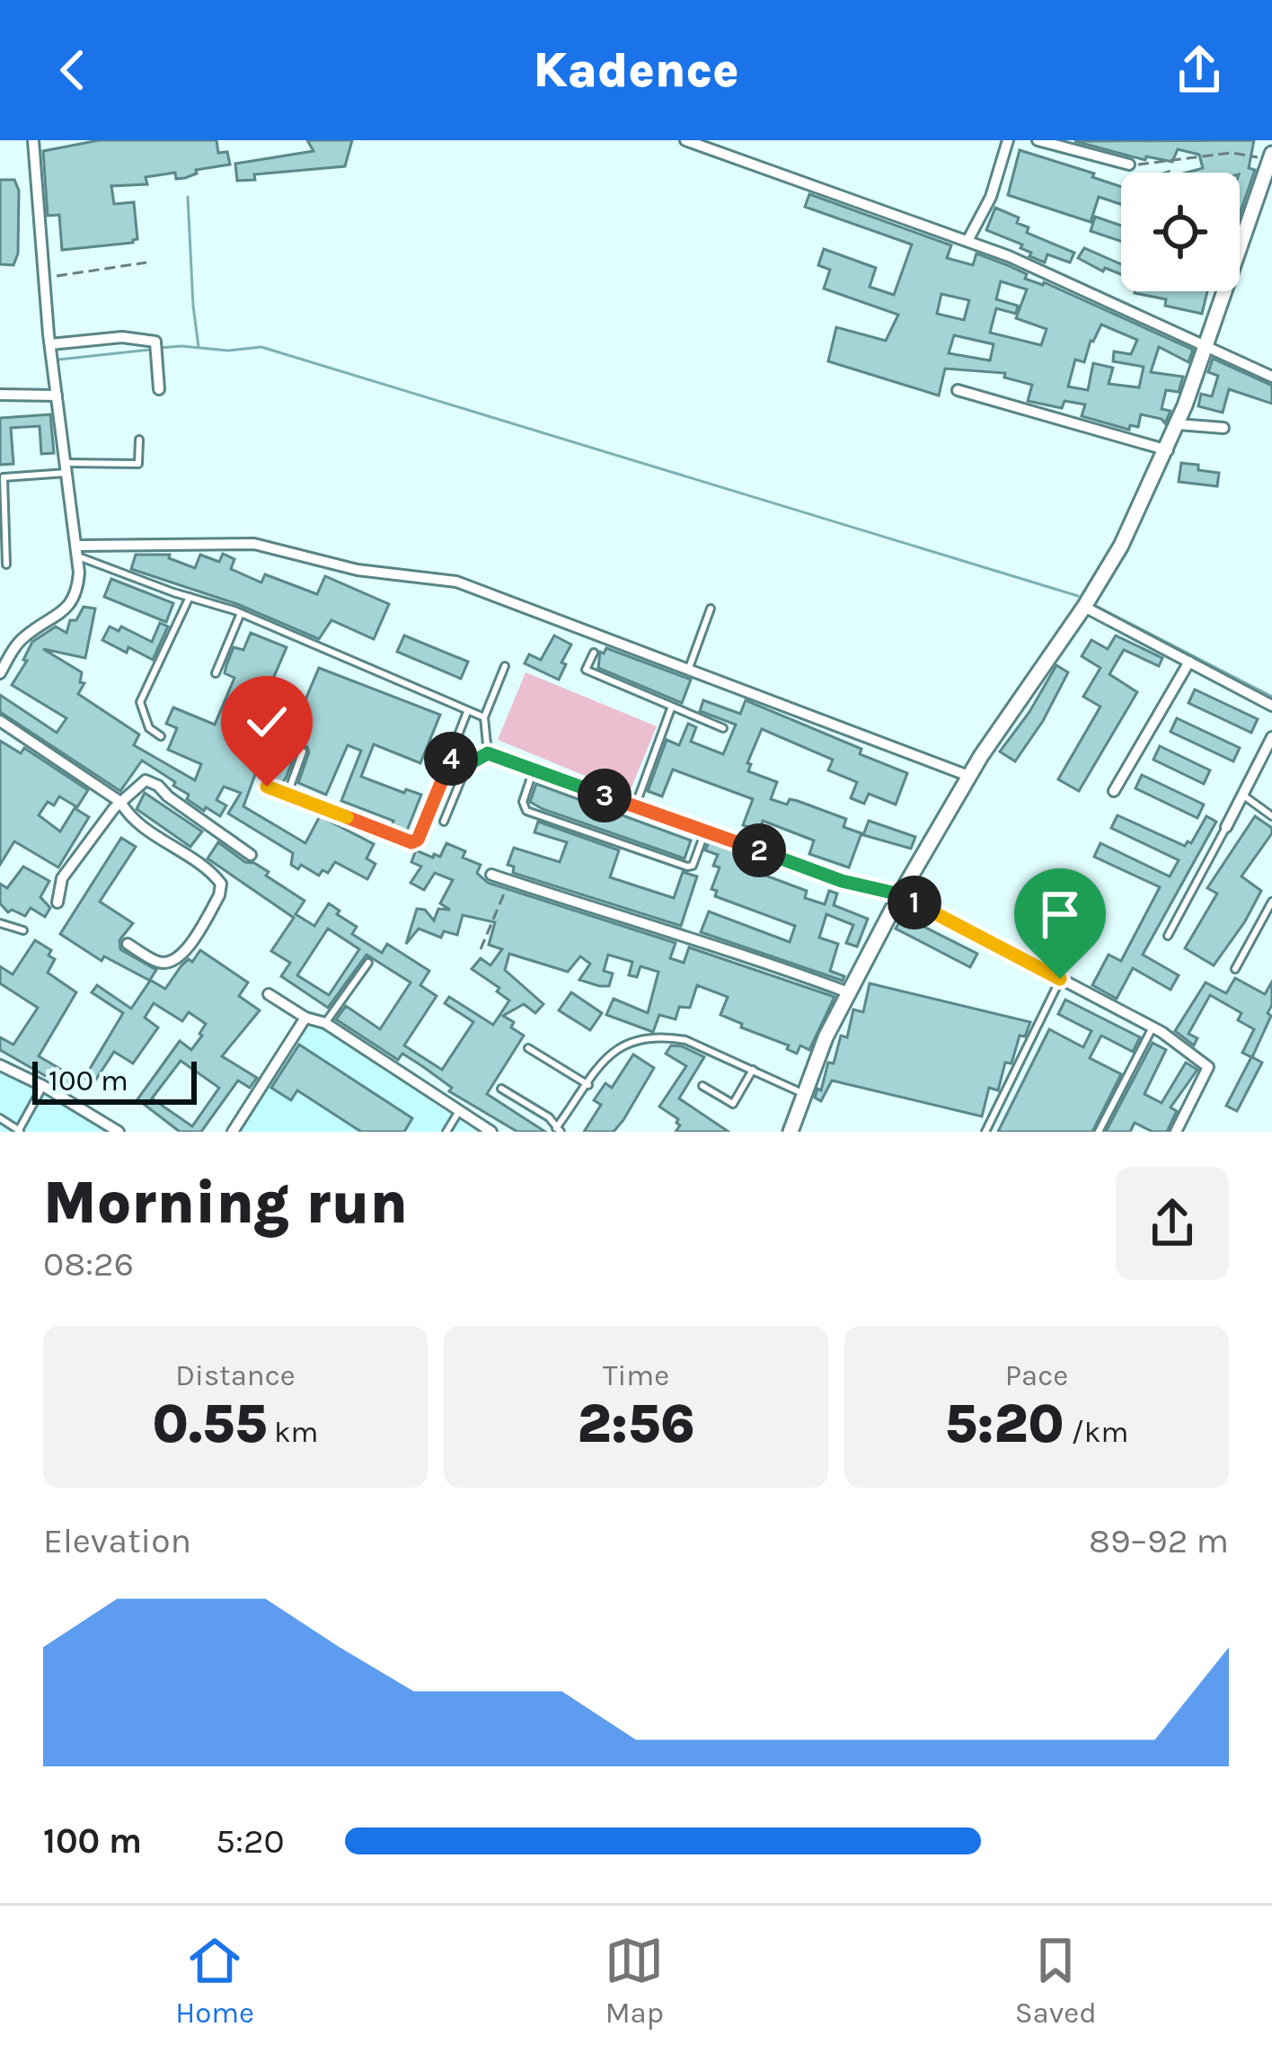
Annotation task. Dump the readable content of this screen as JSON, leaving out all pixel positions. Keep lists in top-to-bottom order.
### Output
{
  "scale_bar": "100 m",
  "page": {
    "header": "Kadence",
    "pins": [
      "4",
      "3",
      "2",
      "1"
    ],
    "scale": "100 m",
    "heading": ["Morning run", "08:26"],
    "stats": [
      ["Distance", "0.55 km"],
      ["Time", "2:56"],
      ["Pace", "5:20 /km"]
    ],
    "chart": ["Elevation", "89–92 m"],
    "list": [
      {
        "name": "100 m",
        "note": "5:20"
      }
    ],
    "tabs": ["Home", "Map", "Saved"]
  }
}
